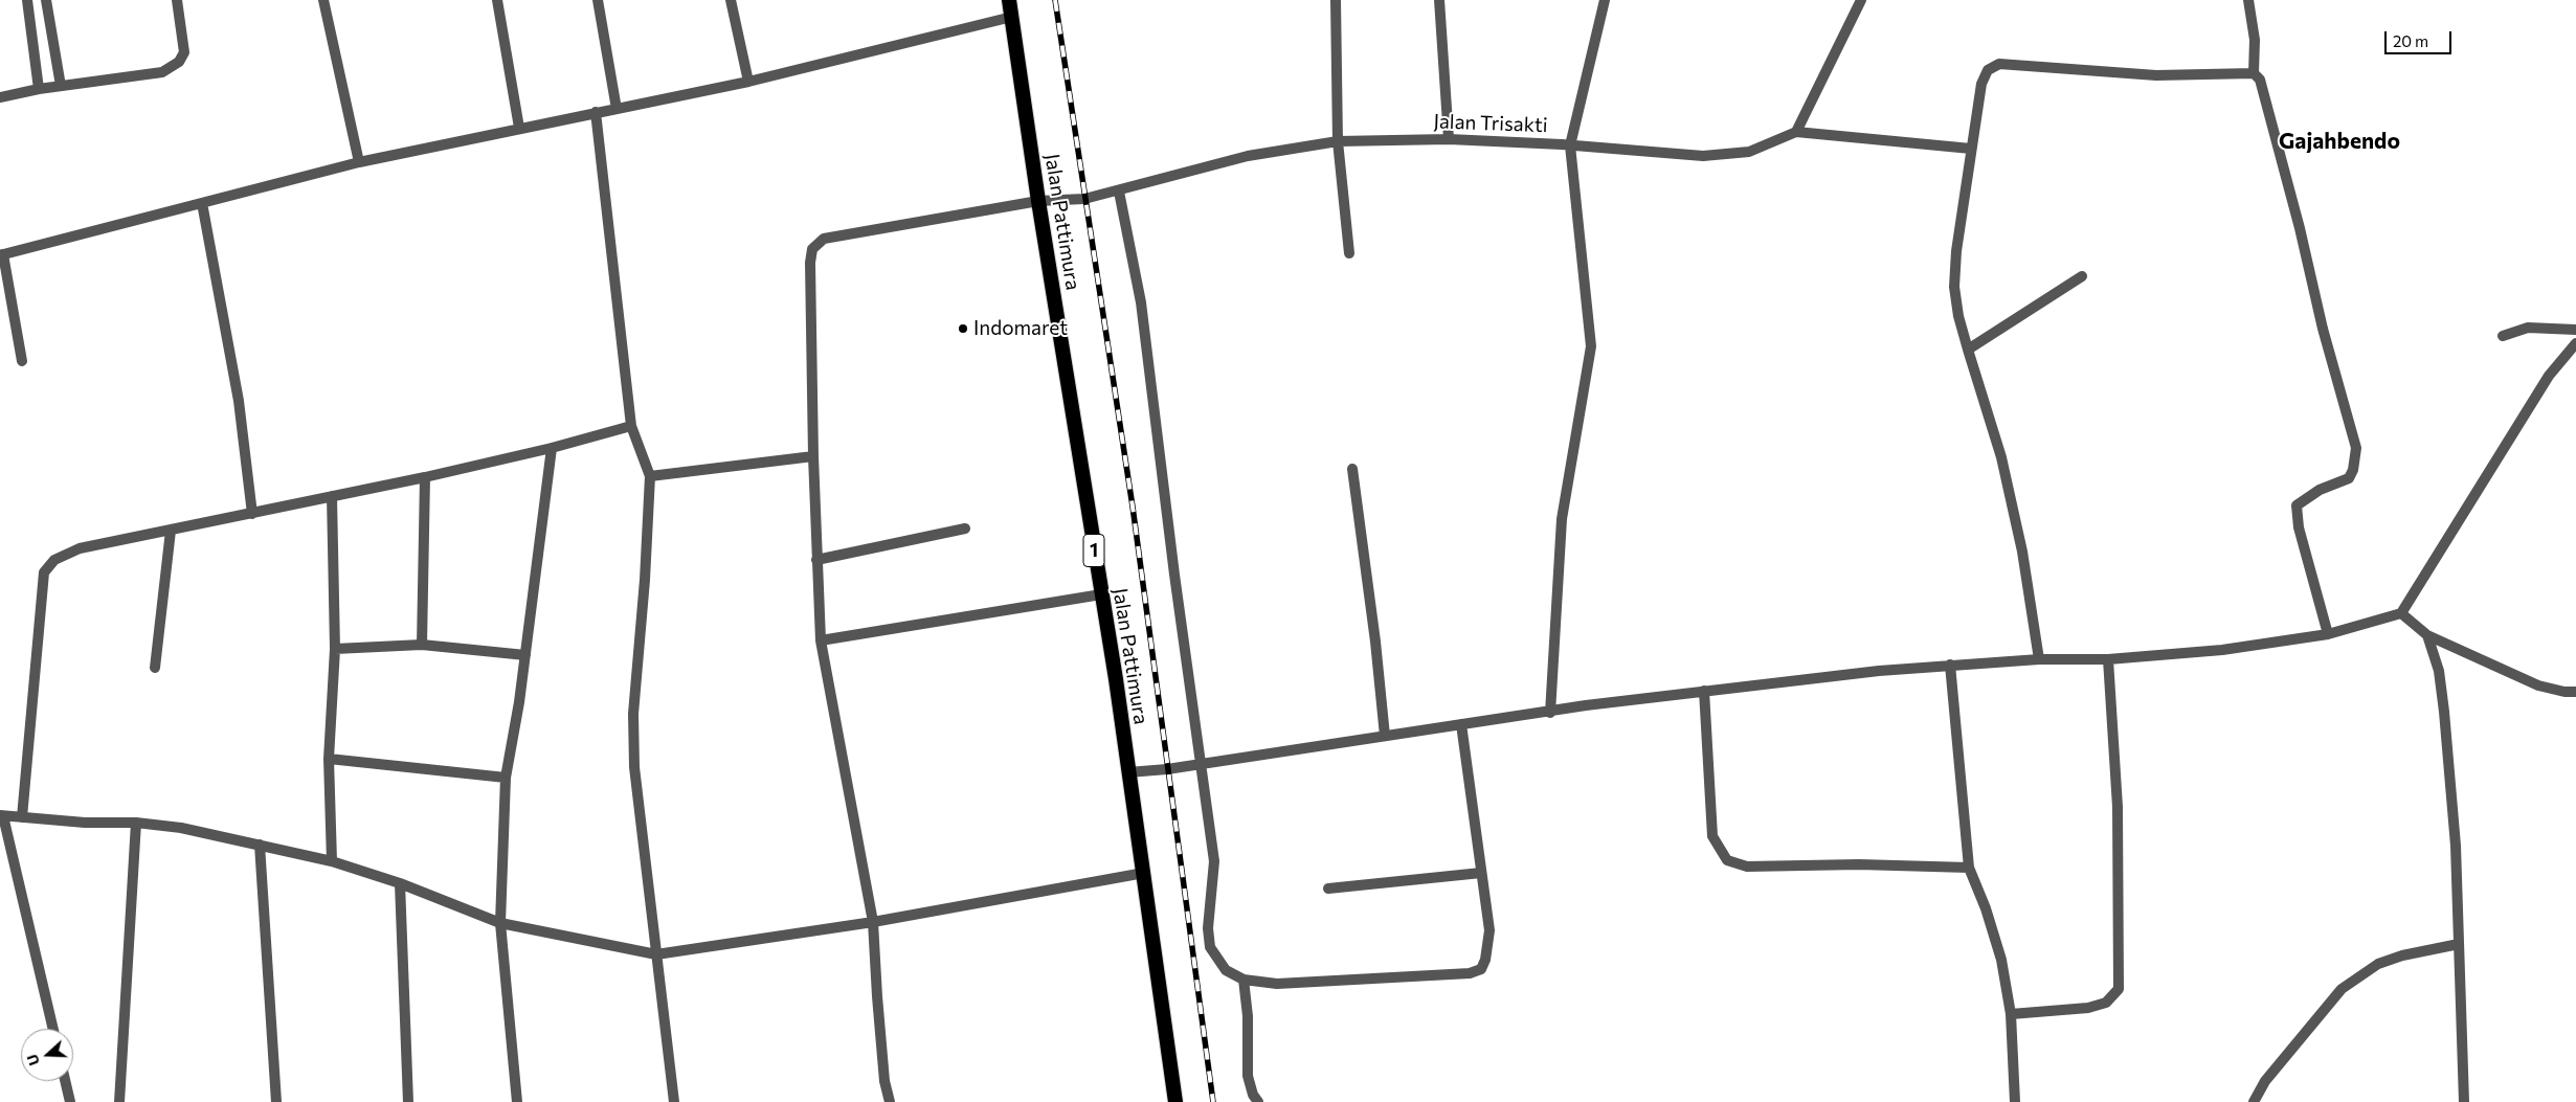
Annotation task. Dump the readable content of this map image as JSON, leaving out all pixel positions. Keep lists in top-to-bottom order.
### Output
{
  "streets": {
    "highway": ["Jalan Pattimura", "1"],
    "street": ["Jalan Trisakti"]
  },
  "crossings": [
    ["Jalan Trisakti", "Jalan Pattimura"]
  ],
  "districts": ["Gajahbendo"],
  "places": ["Indomaret"],
  "scale_bar": "20 m",
  "north": "left"
}
